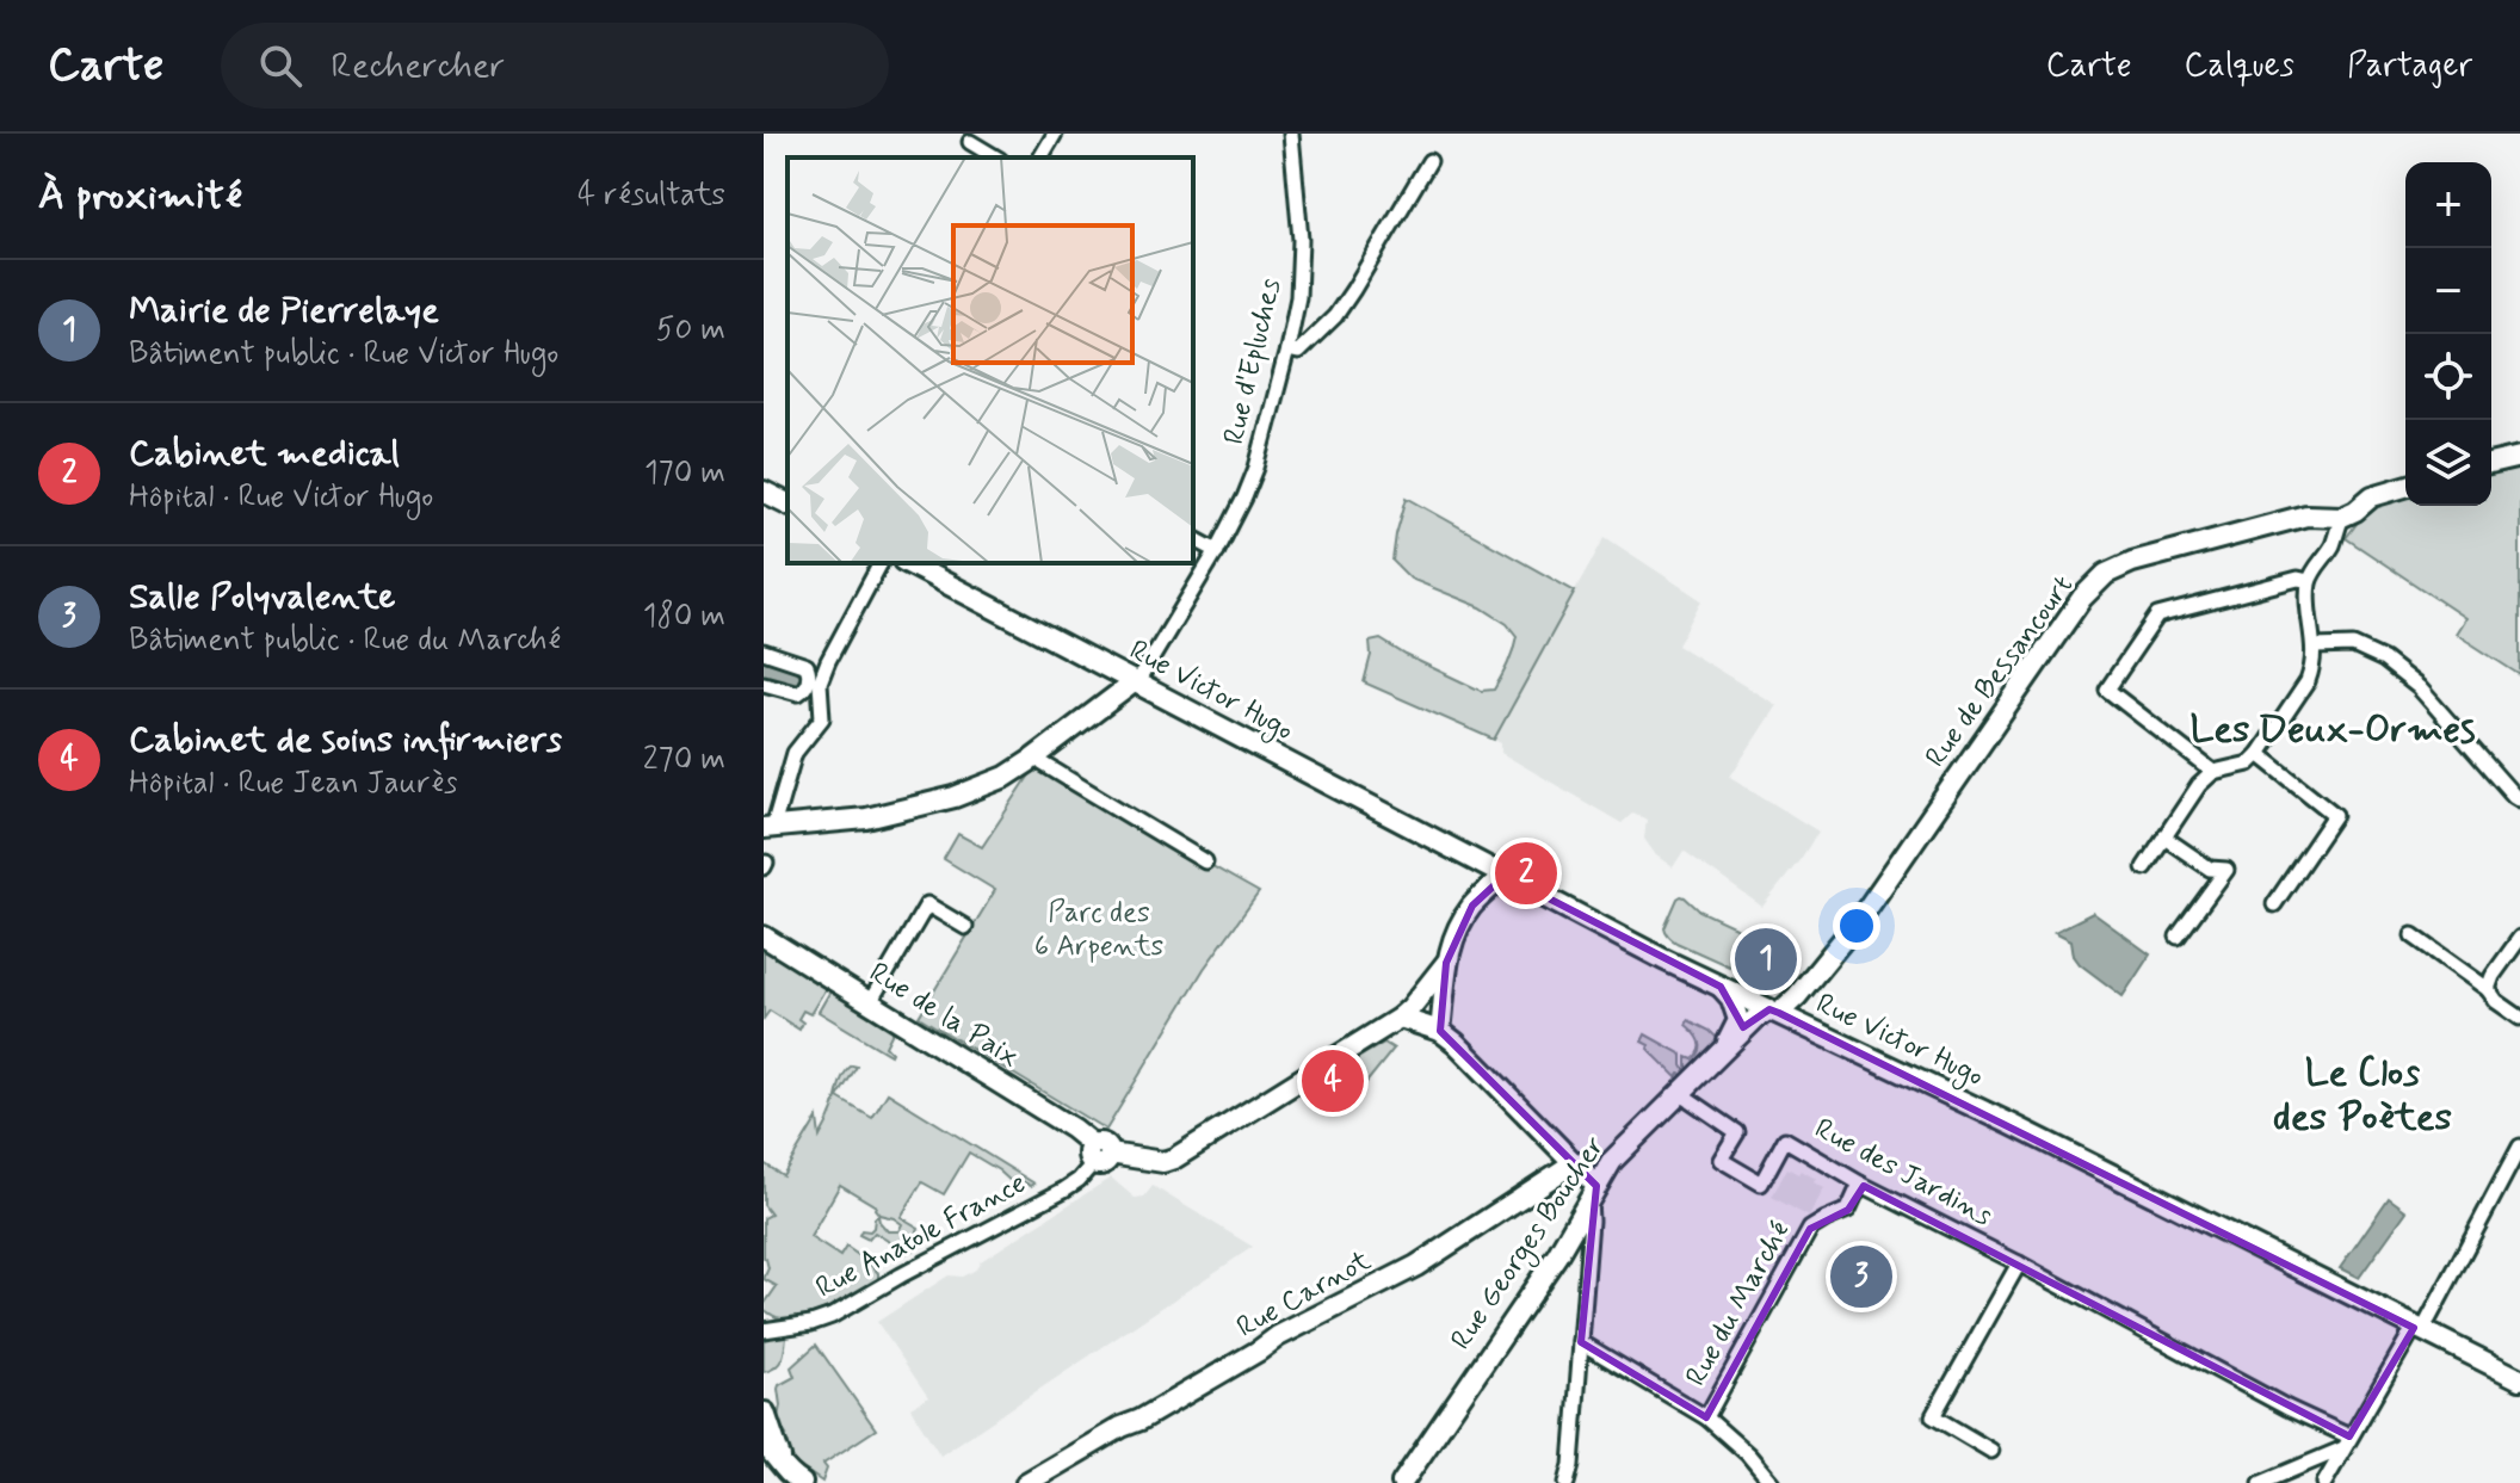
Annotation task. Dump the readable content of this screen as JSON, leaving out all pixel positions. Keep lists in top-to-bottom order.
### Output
{
  "streets": {
    "street": [
      "Rue d'Epluches",
      "Rue de Bessancourt",
      "Rue Victor Hugo",
      "Rue de la Paix",
      "Rue des Jardins",
      "Rue Anatole France",
      "Rue Georges Boucher",
      "Rue Carnot",
      "Rue du Marché"
    ]
  },
  "crossings": [
    ["Rue d'Epluches", "Rue Victor Hugo"],
    ["Rue de Bessancourt", "Rue Victor Hugo"],
    ["Rue de Bessancourt", "Rue Georges Boucher"],
    ["Rue Victor Hugo", "Rue Georges Boucher"],
    ["Rue de la Paix", "Rue Anatole France"],
    ["Rue des Jardins", "Rue Georges Boucher"],
    ["Rue des Jardins", "Rue du Marché"]
  ],
  "districts": ["Les Deux-Ormes", "Le Clos des Poètes"],
  "parks": ["Parc des 6 Arpents"],
  "page": {
    "header": "Carte",
    "search": "Rechercher",
    "nav": ["Carte", "Calques", "Partager"],
    "heading": ["À proximité", "4 résultats"],
    "map_buttons": ["+", "−"],
    "list": [
      {
        "mark": "1",
        "name": "Mairie de Pierrelaye",
        "note": "Bâtiment public · Rue Victor Hugo",
        "value": "50 m"
      },
      {
        "mark": "2",
        "name": "Cabinet medical",
        "note": "Hôpital · Rue Victor Hugo",
        "value": "170 m"
      },
      {
        "mark": "3",
        "name": "Salle Polyvalente",
        "note": "Bâtiment public · Rue du Marché",
        "value": "180 m"
      },
      {
        "mark": "4",
        "name": "Cabinet de soins infirmiers",
        "note": "Hôpital · Rue Jean Jaurès",
        "value": "270 m"
      }
    ],
    "pins": [
      "2",
      "1",
      "4",
      "3"
    ]
  }
}
